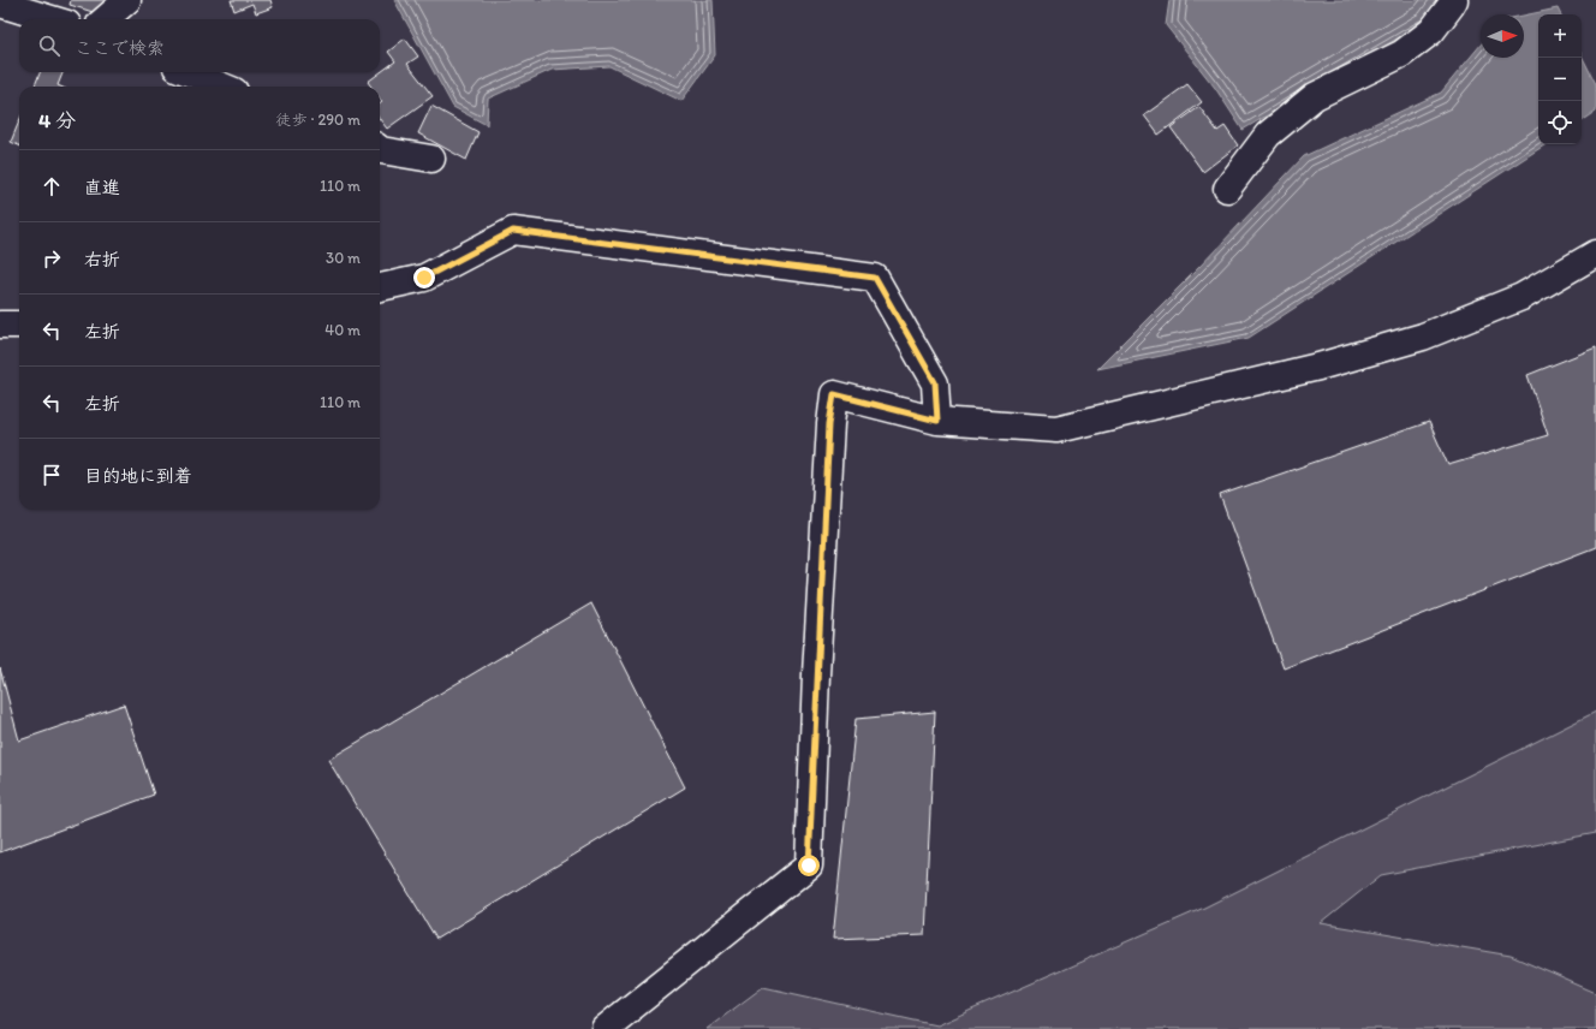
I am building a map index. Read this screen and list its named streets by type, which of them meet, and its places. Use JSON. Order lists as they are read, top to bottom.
{
  "north": "right",
  "page": {
    "map_buttons": ["+", "−"],
    "search": "ここで検索",
    "heading": ["4 分", "徒歩 · 290 m"],
    "list": [
      ["直進", "110 m"],
      ["右折", "30 m"],
      ["左折", "40 m"],
      ["左折", "110 m"],
      "目的地に到着"
    ]
  }
}
